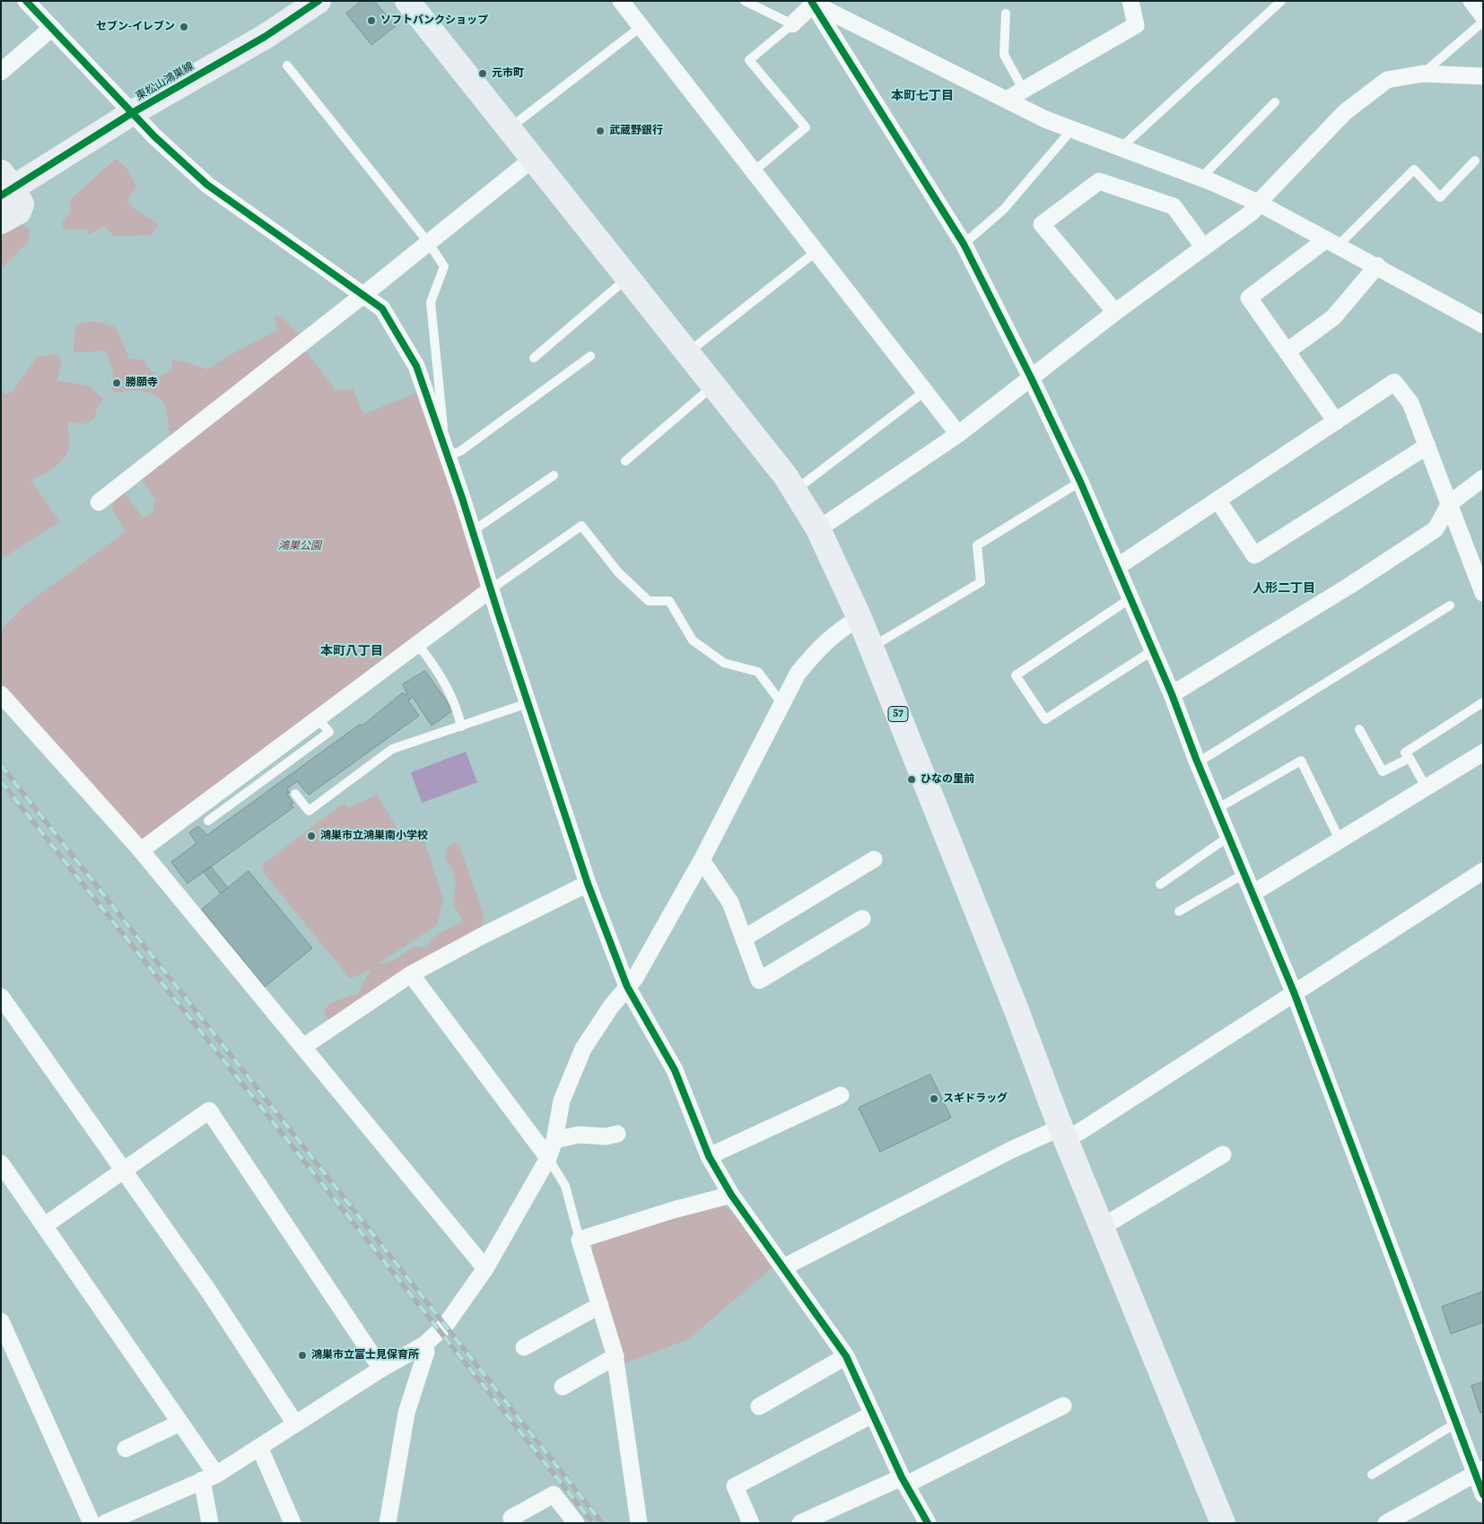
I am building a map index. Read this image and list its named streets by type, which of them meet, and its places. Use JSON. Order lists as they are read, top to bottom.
{
  "streets": {
    "main road": ["東松山鴻巣線", "57"]
  },
  "districts": ["本町七丁目", "人形二丁目", "本町八丁目"],
  "parks": ["鴻巣公園"],
  "places": [
    "ソフトバンクショップ",
    "セブン-イレブン",
    "元市町",
    "武蔵野銀行",
    "勝願寺",
    "ひなの里前",
    "鴻巣市立鴻巣南小学校",
    "スギドラッグ",
    "鴻巣市立富士見保育所"
  ]
}
